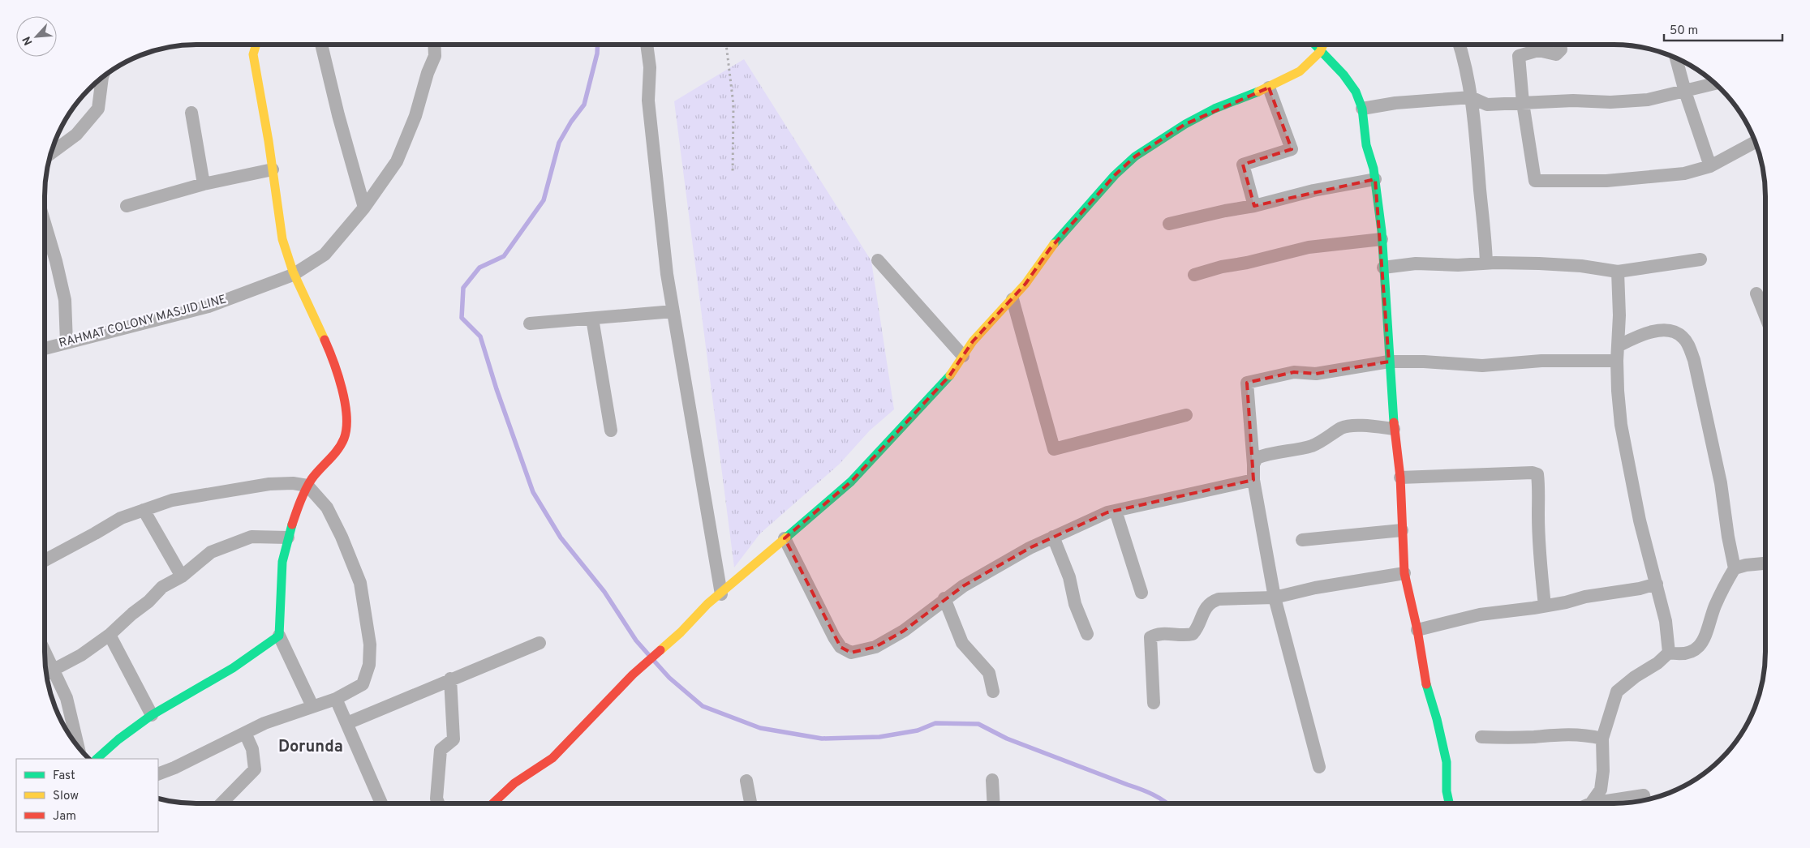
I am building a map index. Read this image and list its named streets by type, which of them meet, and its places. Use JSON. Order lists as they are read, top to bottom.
{
  "streets": {
    "street": ["RAHMAT COLONY MASJID LINE"]
  },
  "districts": ["Dorunda"],
  "legend": ["Fast", "Slow", "Jam"],
  "scale_bar": "50 m",
  "north": "bottom left"
}
